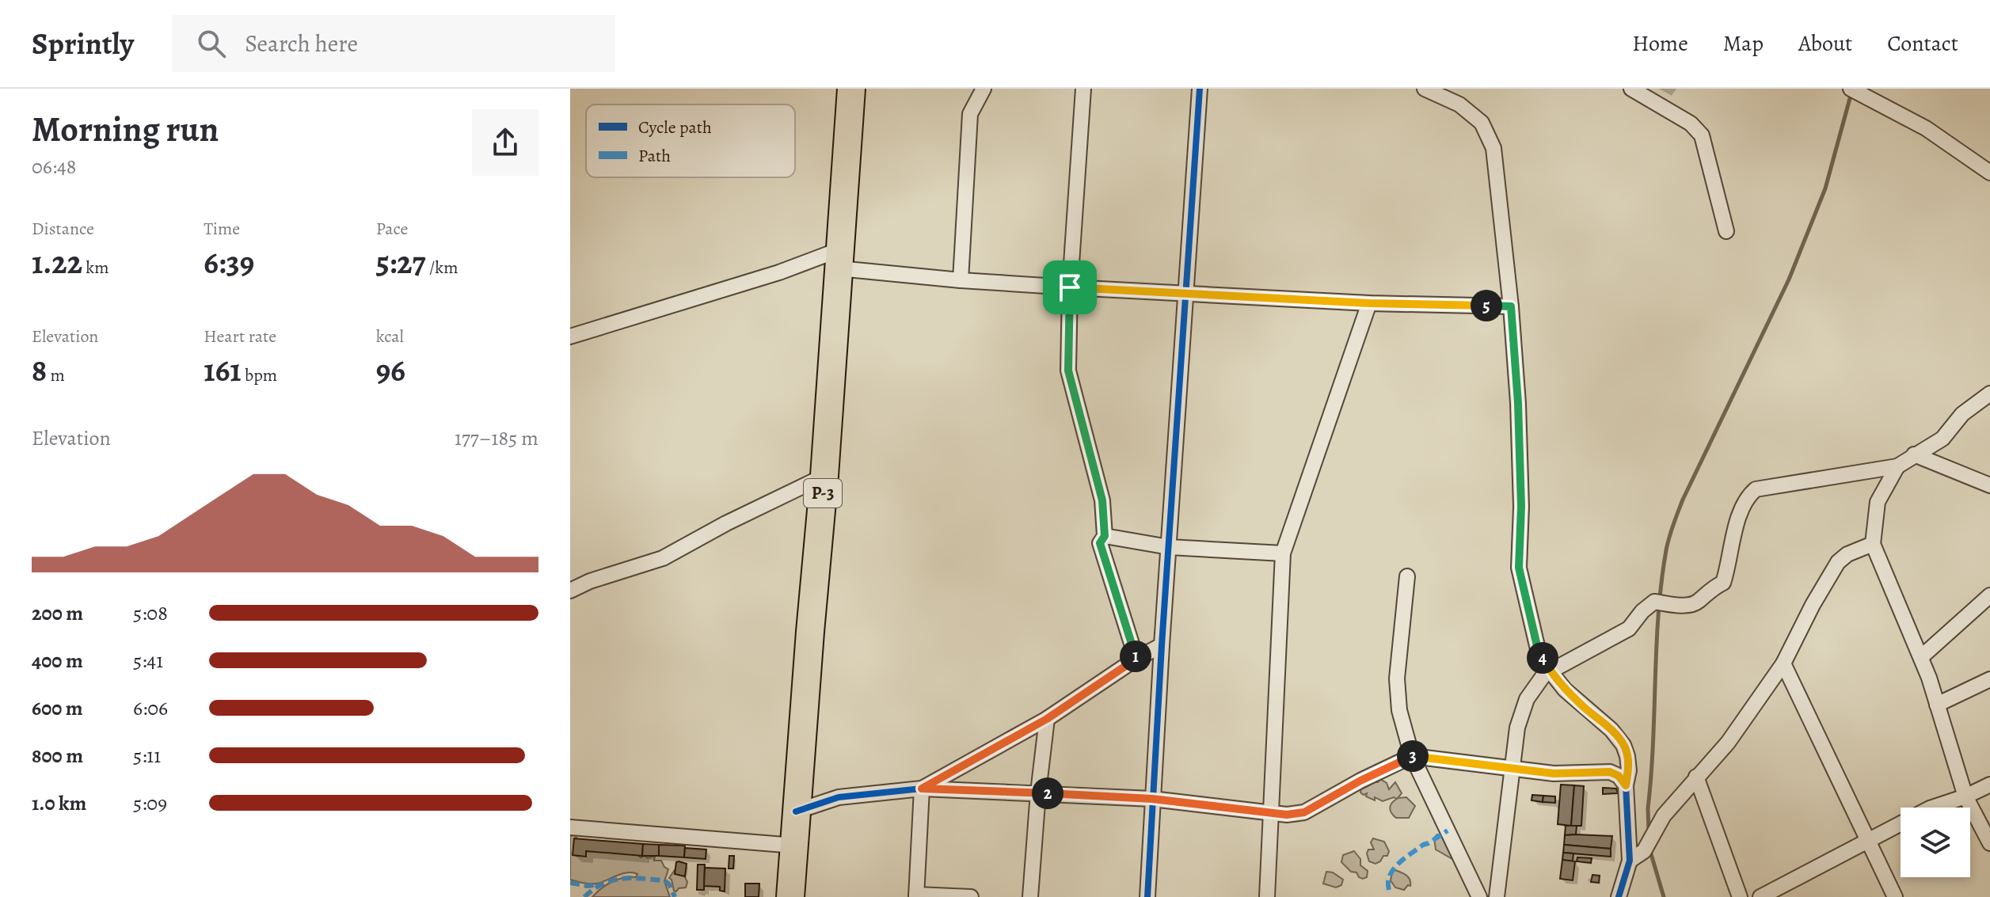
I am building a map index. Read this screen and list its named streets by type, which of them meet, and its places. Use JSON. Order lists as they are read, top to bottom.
{
  "streets": {
    "highway": ["P-3"]
  },
  "legend": ["Cycle path", "Path"],
  "page": {
    "header": "Sprintly",
    "search": "Search here",
    "nav": [
      "Home",
      "Map",
      "About",
      "Contact"
    ],
    "heading": ["Morning run", "06:48"],
    "stats": [
      ["Distance", "1.22 km"],
      ["Time", "6:39"],
      ["Pace", "5:27 /km"],
      ["Elevation", "8 m"],
      ["Heart rate", "161 bpm"],
      ["kcal", "96"]
    ],
    "pins": [
      "5",
      "1",
      "4",
      "3",
      "2"
    ],
    "chart": ["Elevation", "177–185 m"],
    "list": [
      {
        "name": "200 m",
        "note": "5:08"
      },
      {
        "name": "400 m",
        "note": "5:41"
      },
      {
        "name": "600 m",
        "note": "6:06"
      },
      {
        "name": "800 m",
        "note": "5:11"
      },
      {
        "name": "1.0 km",
        "note": "5:09"
      }
    ]
  }
}
